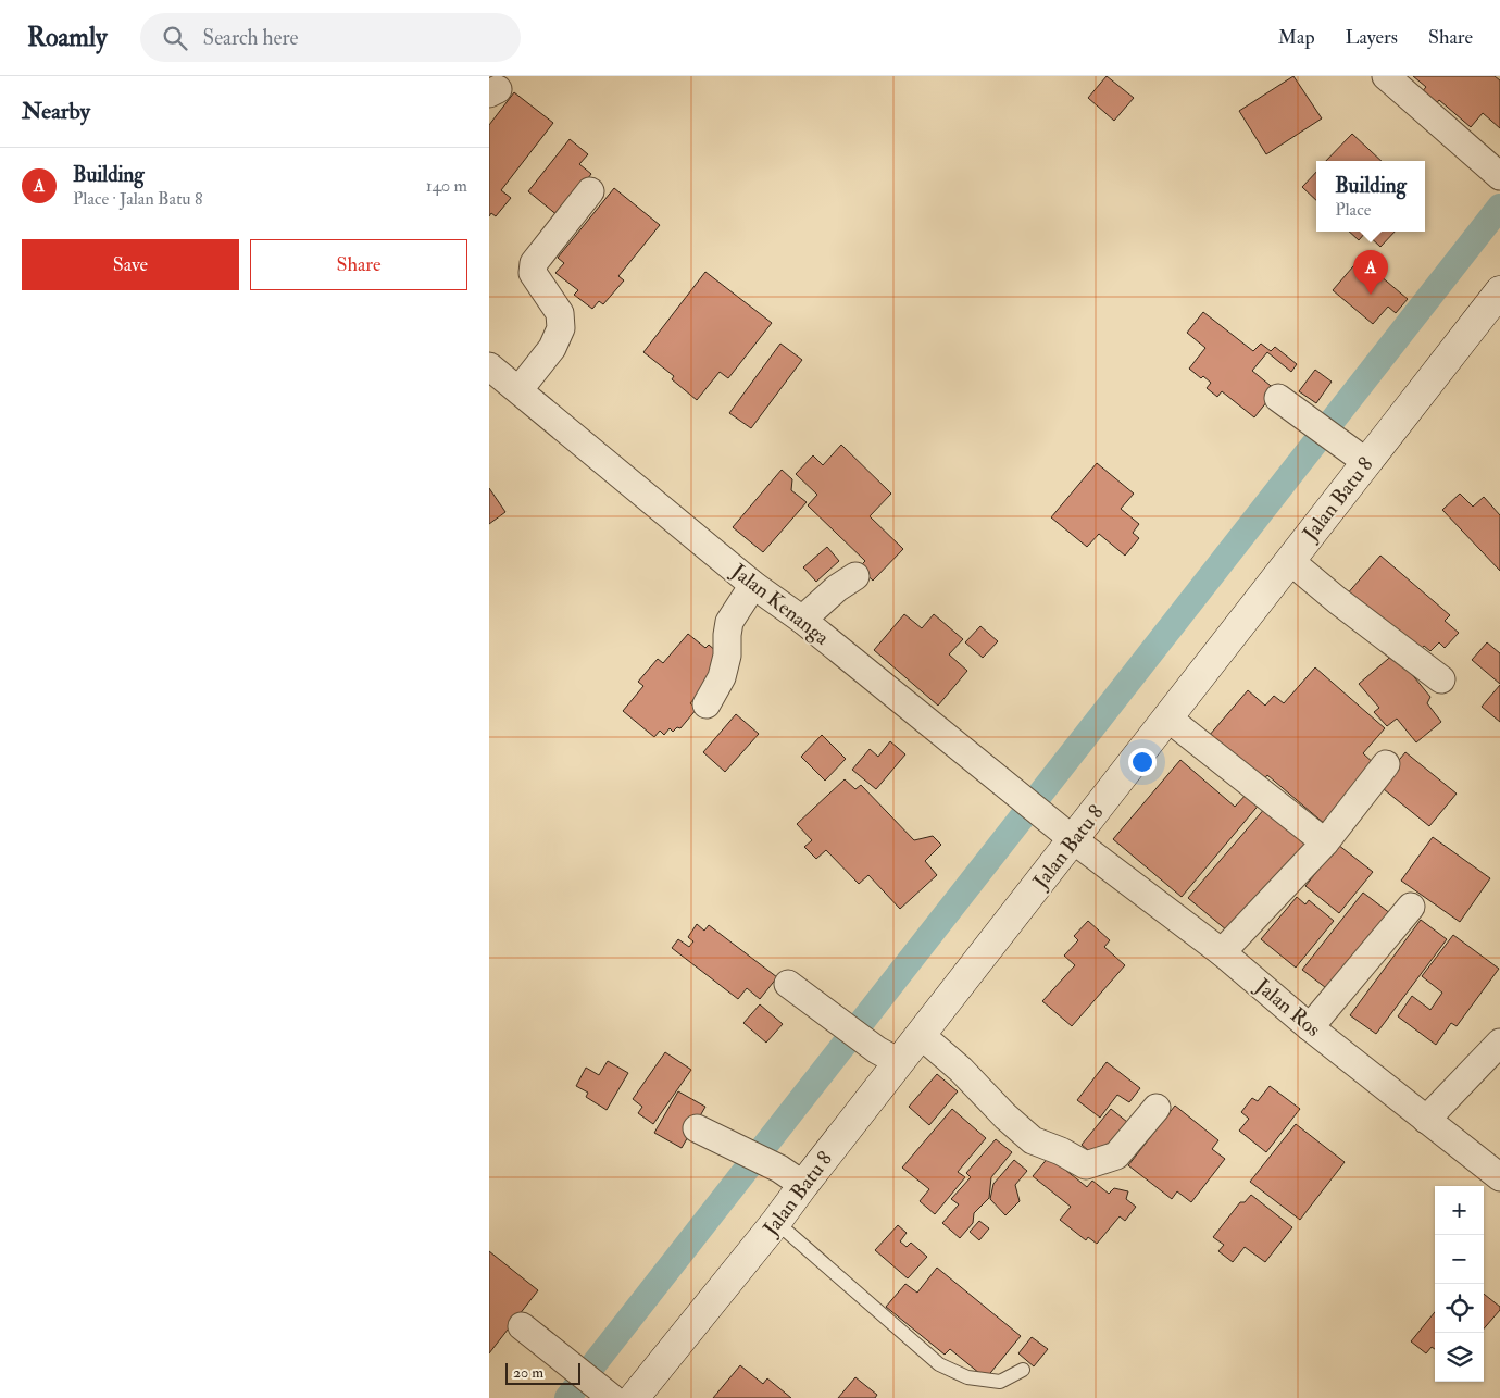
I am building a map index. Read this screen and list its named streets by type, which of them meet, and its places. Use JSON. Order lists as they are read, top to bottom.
{
  "streets": {
    "street": ["Jalan Batu 8", "Jalan Kenanga", "Jalan Ros"]
  },
  "crossings": [
    ["Jalan Batu 8", "Jalan Kenanga"],
    ["Jalan Batu 8", "Jalan Ros"],
    ["Jalan Kenanga", "Jalan Ros"]
  ],
  "scale_bar": "20 m",
  "page": {
    "header": "Roamly",
    "search": "Search here",
    "nav": ["Map", "Layers", "Share"],
    "heading": "Nearby",
    "list": [
      {
        "mark": "A",
        "name": "Building",
        "note": "Place · Jalan Batu 8",
        "value": "140 m"
      }
    ],
    "popup": ["Building", "Place"],
    "buttons": ["Save", "Share"],
    "pins": "A",
    "map_buttons": ["+", "−"],
    "scale": "20 m"
  }
}
